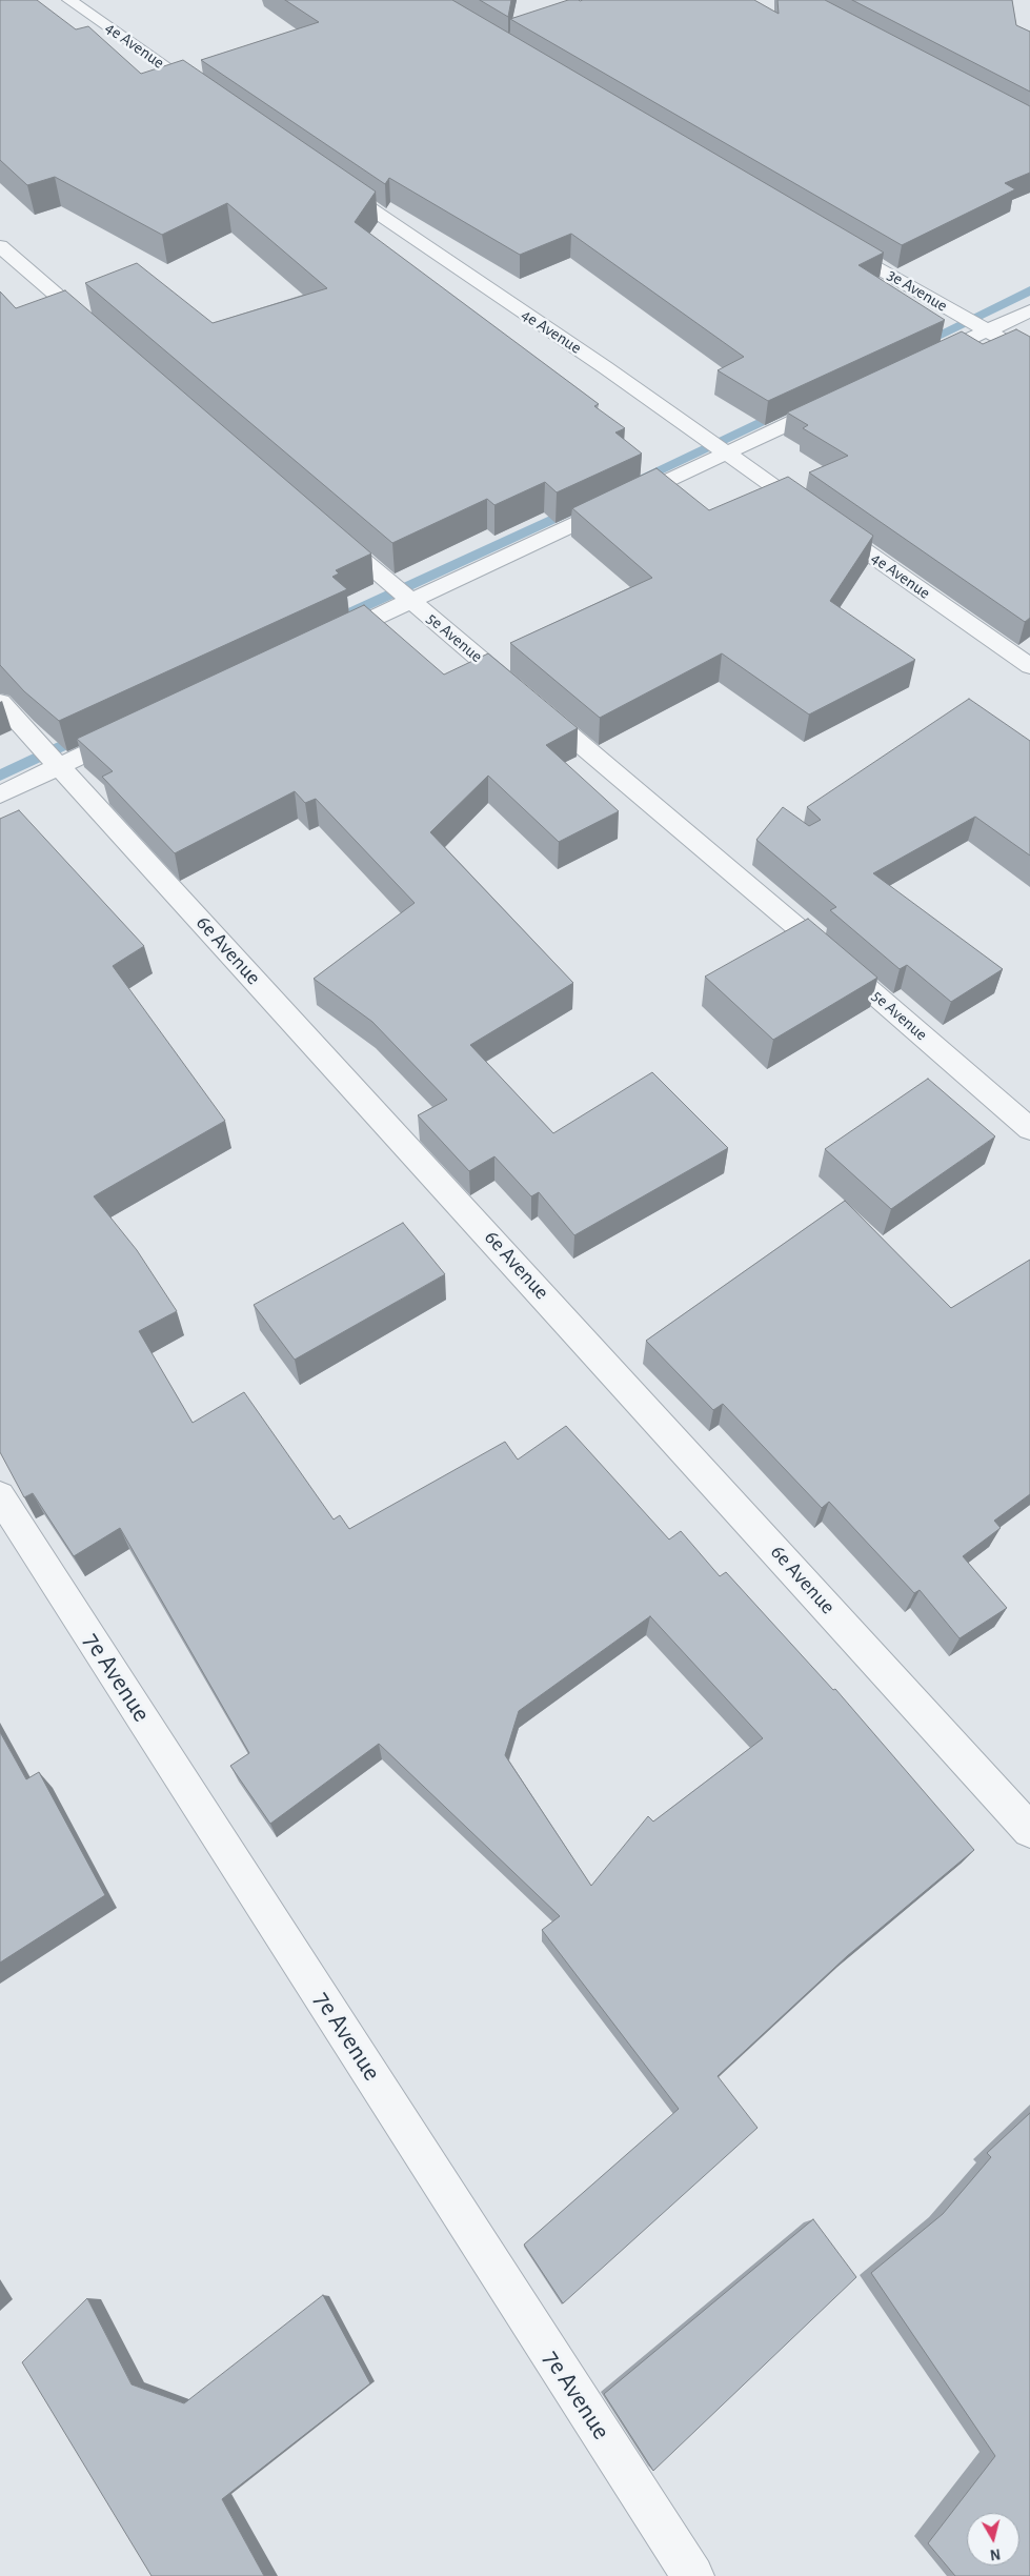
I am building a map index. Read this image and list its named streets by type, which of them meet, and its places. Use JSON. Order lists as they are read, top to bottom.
{
  "streets": {
    "street": [
      "4e Avenue",
      "3e Avenue",
      "5e Avenue",
      "6e Avenue",
      "7e Avenue"
    ]
  },
  "north": "bottom"
}
